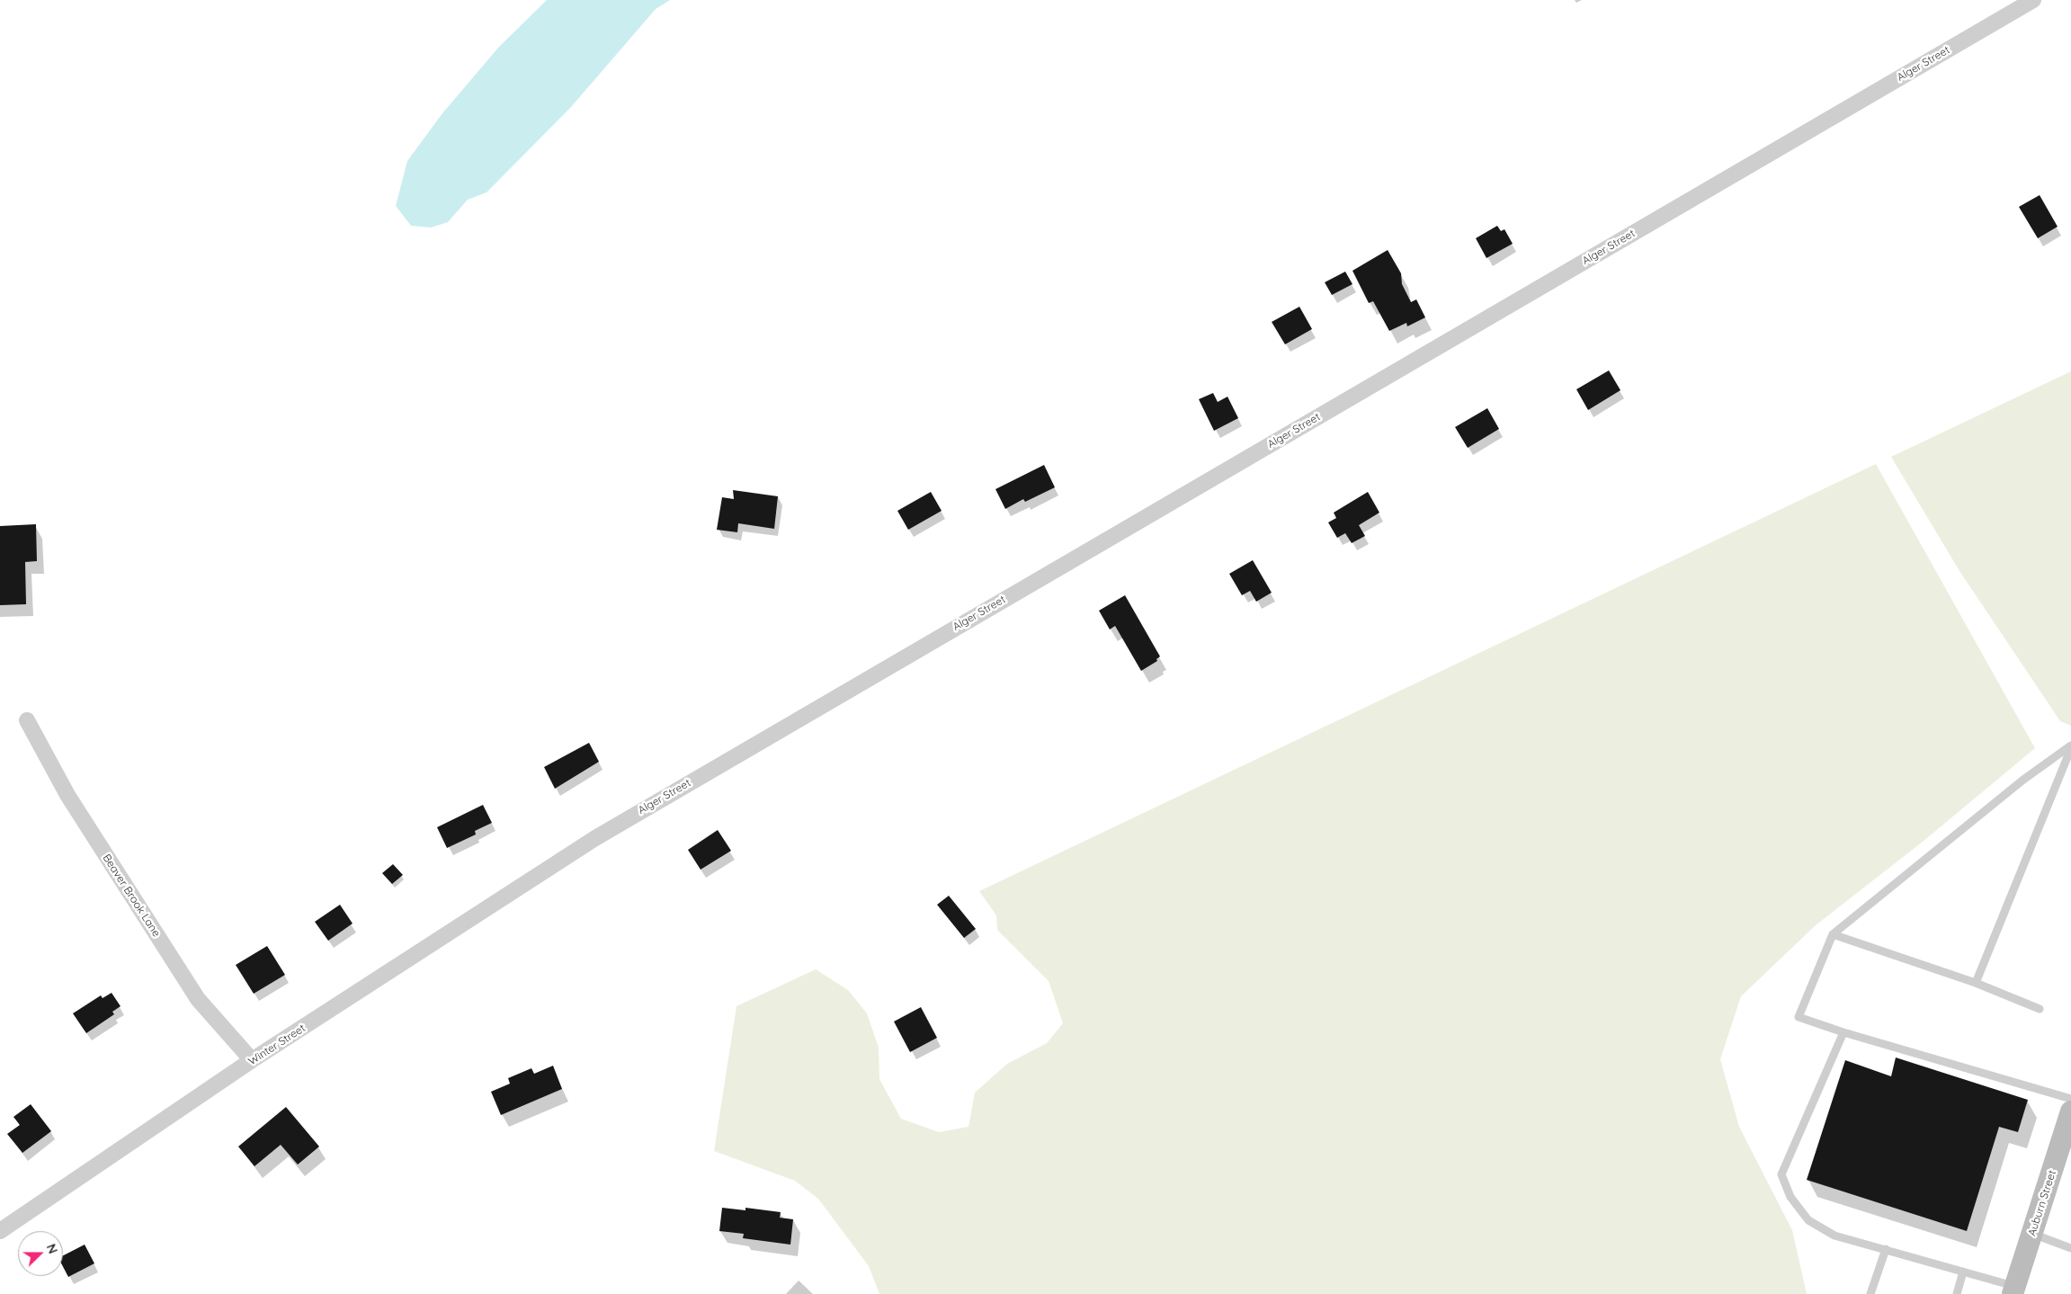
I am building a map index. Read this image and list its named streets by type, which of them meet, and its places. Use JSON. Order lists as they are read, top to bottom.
{
  "streets": {
    "main road": ["Auburn Street"],
    "street": ["Alger Street", "Beaver Brook Lane", "Winter Street"]
  },
  "crossings": [
    ["Alger Street", "Winter Street"],
    ["Beaver Brook Lane", "Winter Street"]
  ],
  "north": "right"
}
